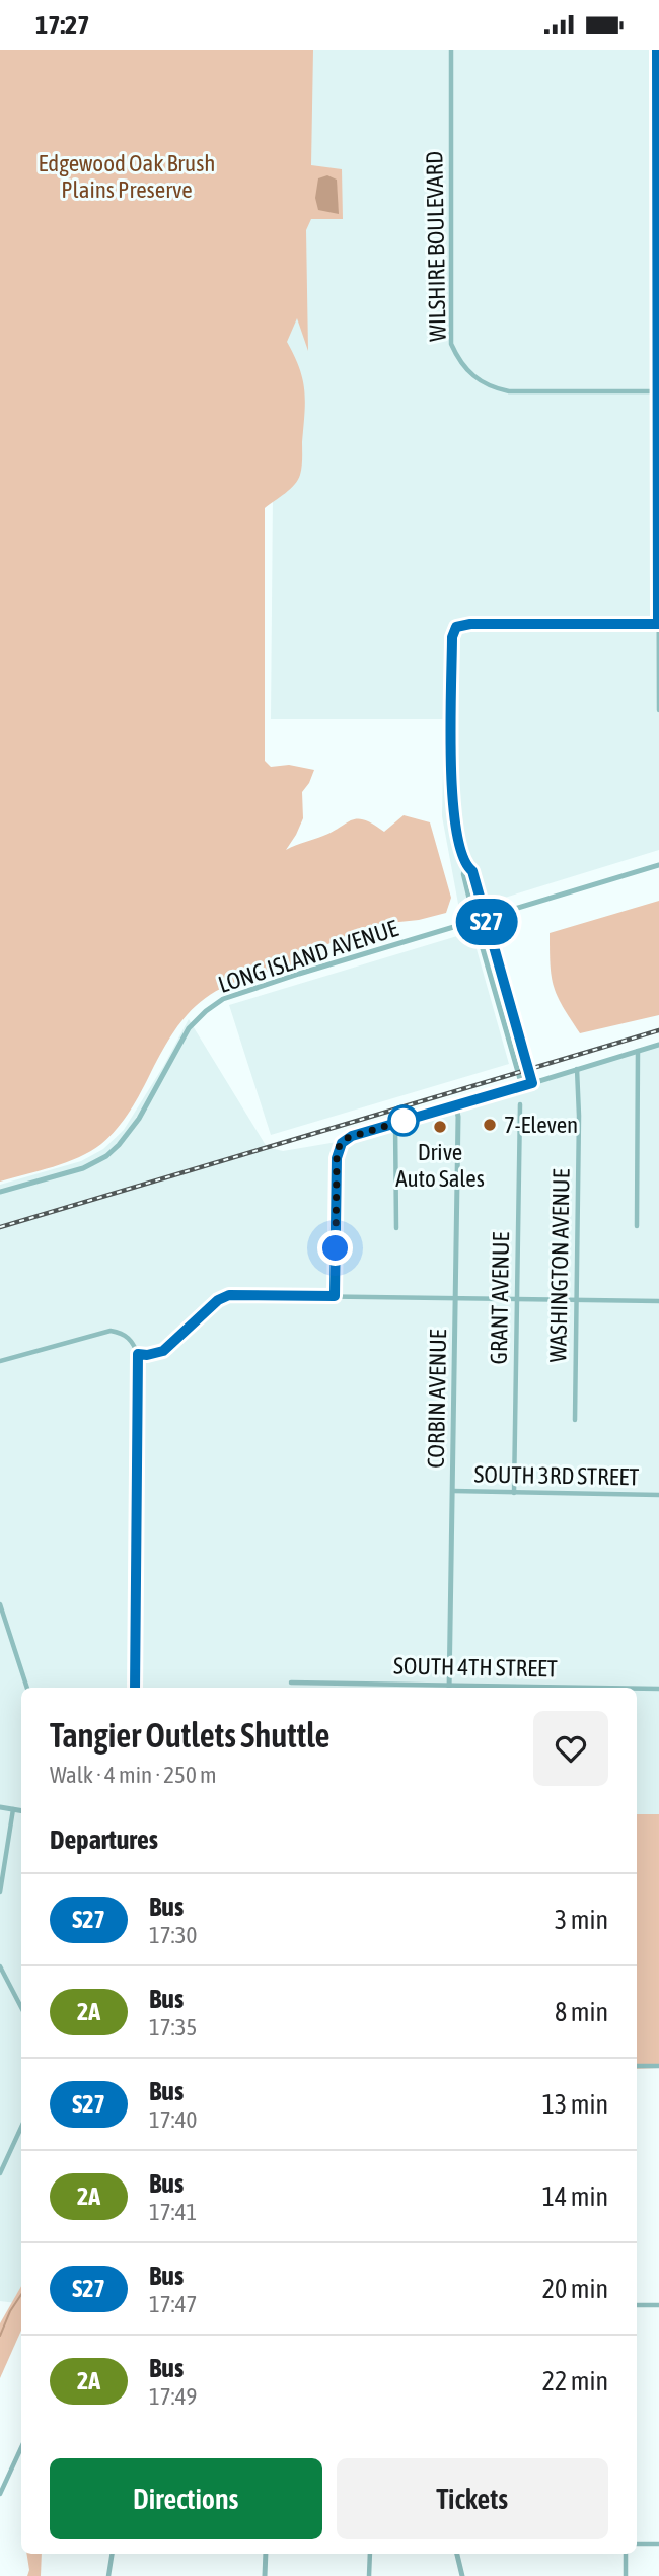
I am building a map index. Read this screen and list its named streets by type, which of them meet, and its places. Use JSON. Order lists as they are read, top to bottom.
{
  "streets": {
    "street": [
      "WILSHIRE BOULEVARD",
      "LONG ISLAND AVENUE",
      "WASHINGTON AVENUE",
      "GRANT AVENUE",
      "CORBIN AVENUE",
      "SOUTH 3RD STREET",
      "SOUTH 4TH STREET"
    ]
  },
  "crossings": [
    ["GRANT AVENUE", "SOUTH 3RD STREET"],
    ["CORBIN AVENUE", "SOUTH 3RD STREET"],
    ["CORBIN AVENUE", "SOUTH 4TH STREET"]
  ],
  "parks": ["Edgewood Oak Brush Plains Preserve"],
  "places": ["7-Eleven", "Drive Auto Sales"],
  "lines": ["bus line S27"],
  "page": {
    "status": "17:27",
    "on_map": "S27",
    "heading": [
      ["Tangier Outlets Shuttle", "Walk · 4 min · 250 m"],
      "Departures"
    ],
    "list": [
      {
        "mark": "S27",
        "name": "Bus",
        "note": "17:30",
        "value": "3 min"
      },
      {
        "mark": "2A",
        "name": "Bus",
        "note": "17:35",
        "value": "8 min"
      },
      {
        "mark": "S27",
        "name": "Bus",
        "note": "17:40",
        "value": "13 min"
      },
      {
        "mark": "2A",
        "name": "Bus",
        "note": "17:41",
        "value": "14 min"
      },
      {
        "mark": "S27",
        "name": "Bus",
        "note": "17:47",
        "value": "20 min"
      },
      {
        "mark": "2A",
        "name": "Bus",
        "note": "17:49",
        "value": "22 min"
      }
    ],
    "buttons": ["Directions", "Tickets"]
  }
}
